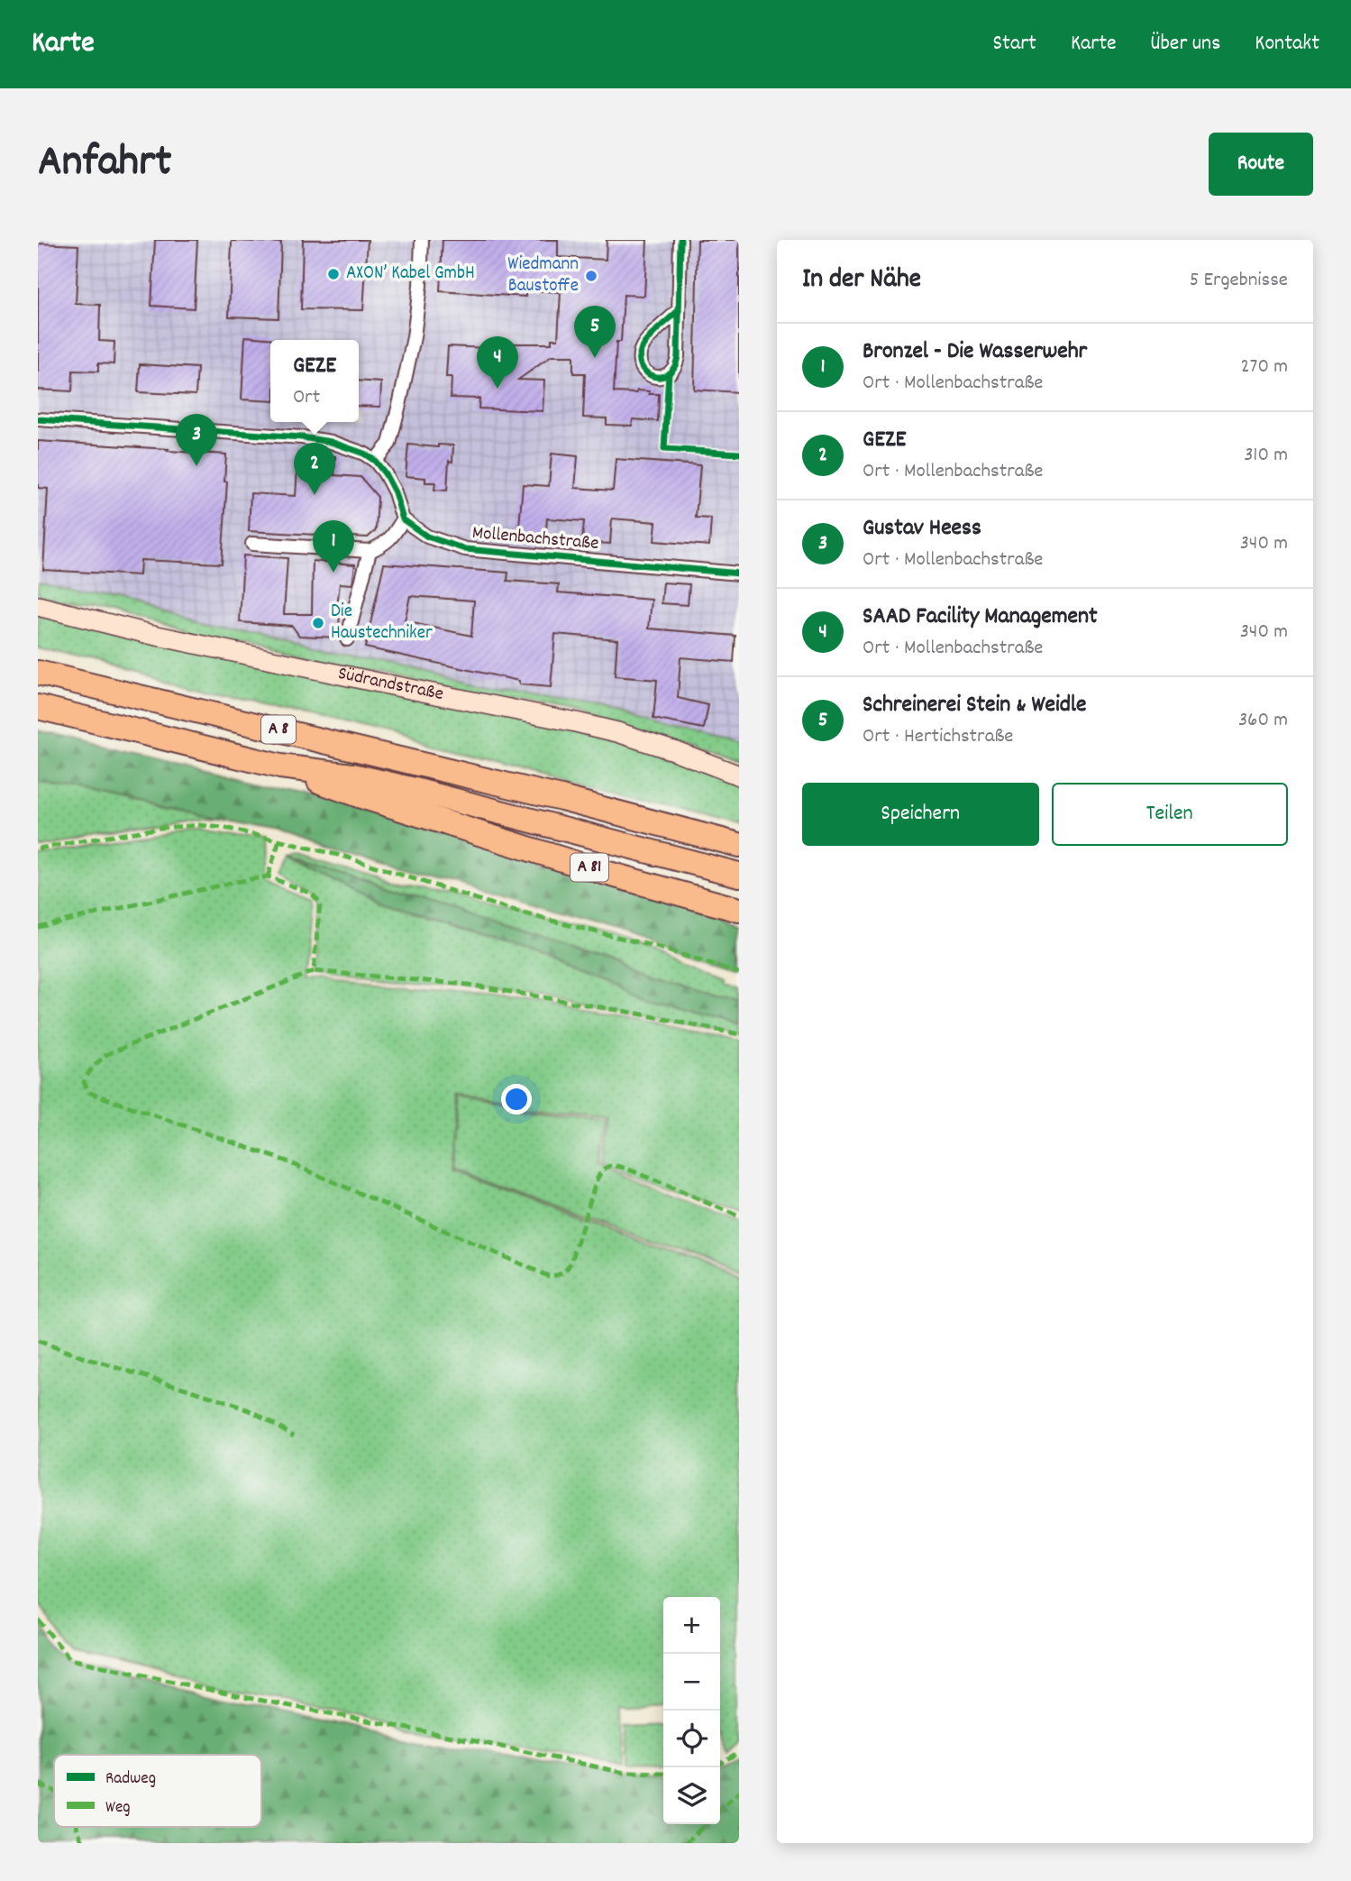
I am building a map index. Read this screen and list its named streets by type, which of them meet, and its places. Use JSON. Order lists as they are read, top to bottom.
{
  "streets": {
    "highway": ["A 8", "A 81"],
    "main road": ["Südrandstraße"],
    "street": ["Mollenbachstraße"]
  },
  "crossings": [
    ["A 8", "A 81"]
  ],
  "places": ["AXON’ Kabel GmbH", "Wiedmann Baustoffe", "Die Haustechniker"],
  "legend": ["Radweg", "Weg"],
  "page": {
    "header": "Karte",
    "nav": [
      "Start",
      "Karte",
      "Über uns",
      "Kontakt"
    ],
    "title": "Anfahrt",
    "buttons": [
      "Route",
      ["Speichern", "Teilen"]
    ],
    "heading": ["In der Nähe", "5 Ergebnisse"],
    "pins": [
      "5",
      "4",
      "3",
      "2",
      "1"
    ],
    "list": [
      {
        "mark": "1",
        "name": "Bronzel - Die Wasserwehr",
        "note": "Ort · Mollenbachstraße",
        "value": "270 m"
      },
      {
        "mark": "2",
        "name": "GEZE",
        "note": "Ort · Mollenbachstraße",
        "value": "310 m"
      },
      {
        "mark": "3",
        "name": "Gustav Heess",
        "note": "Ort · Mollenbachstraße",
        "value": "340 m"
      },
      {
        "mark": "4",
        "name": "SAAD Facility Management",
        "note": "Ort · Mollenbachstraße",
        "value": "340 m"
      },
      {
        "mark": "5",
        "name": "Schreinerei Stein & Weidle",
        "note": "Ort · Hertichstraße",
        "value": "360 m"
      }
    ],
    "popup": ["GEZE", "Ort"],
    "map_buttons": ["+", "−"]
  }
}
